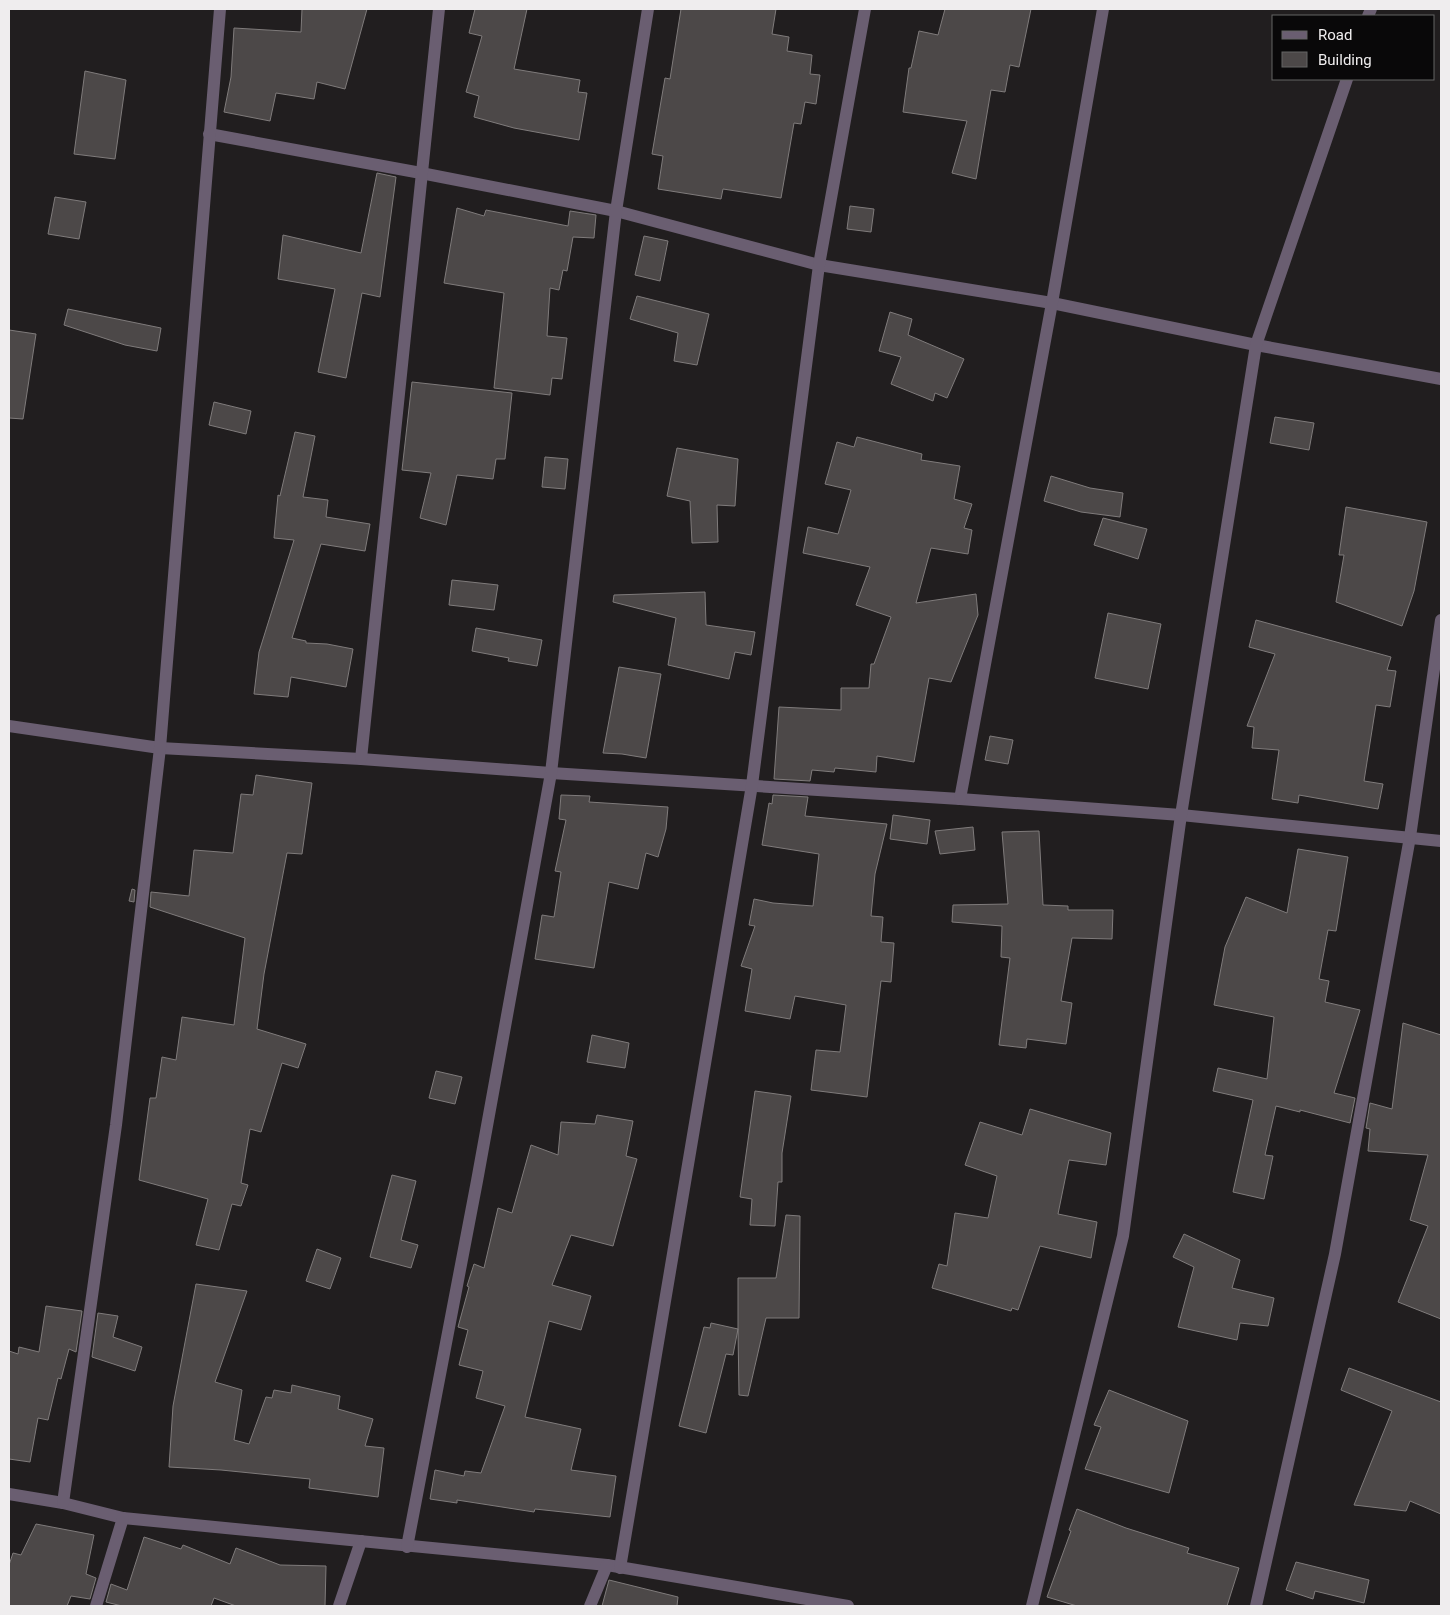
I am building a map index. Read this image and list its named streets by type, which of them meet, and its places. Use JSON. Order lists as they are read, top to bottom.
{
  "legend": ["Road", "Building"]
}
